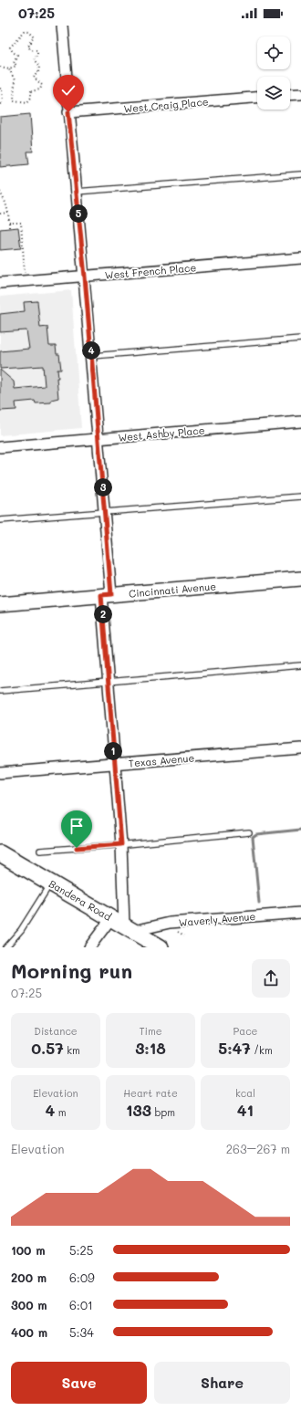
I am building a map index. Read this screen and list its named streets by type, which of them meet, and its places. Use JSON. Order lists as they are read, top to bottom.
{
  "streets": {
    "main road": ["Bandera Road"],
    "street": [
      "West Craig Place",
      "West French Place",
      "West Ashby Place",
      "Cincinnati Avenue",
      "Texas Avenue",
      "Waverly Avenue"
    ]
  },
  "crossings": [
    ["Bandera Road", "Waverly Avenue"]
  ],
  "page": {
    "status": "07:25",
    "pins": [
      "5",
      "4",
      "3",
      "2",
      "1"
    ],
    "heading": ["Morning run", "07:25"],
    "stats": [
      ["Distance", "0.57 km"],
      ["Time", "3:18"],
      ["Pace", "5:47 /km"],
      ["Elevation", "4 m"],
      ["Heart rate", "133 bpm"],
      ["kcal", "41"]
    ],
    "chart": ["Elevation", "263–267 m"],
    "list": [
      {
        "name": "100 m",
        "note": "5:25"
      },
      {
        "name": "200 m",
        "note": "6:09"
      },
      {
        "name": "300 m",
        "note": "6:01"
      },
      {
        "name": "400 m",
        "note": "5:34"
      }
    ],
    "buttons": ["Save", "Share"]
  }
}
